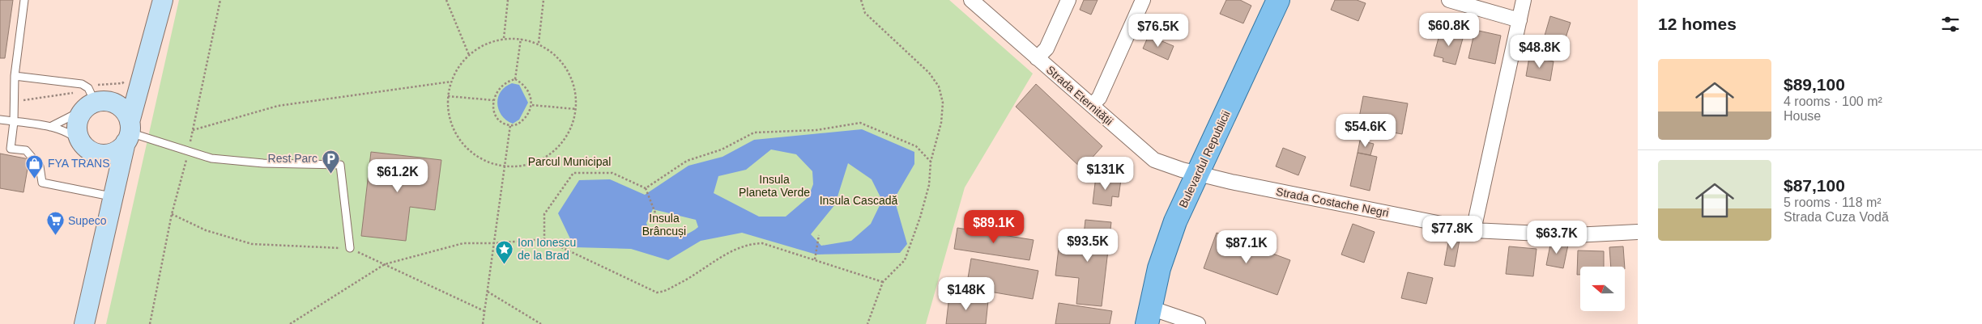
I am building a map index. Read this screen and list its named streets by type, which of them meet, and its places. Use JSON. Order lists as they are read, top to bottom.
{
  "streets": {
    "main road": ["Bulevardul Republicii"],
    "street": ["Strada Eternității", "Strada Costache Negri"]
  },
  "crossings": [
    ["Strada Eternității", "Bulevardul Republicii"],
    ["Strada Eternității", "Strada Costache Negri"],
    ["Bulevardul Republicii", "Strada Costache Negri"]
  ],
  "parks": [
    "Parcul Municipal",
    "Insula Planeta Verde",
    "Insula Cascadă",
    "Insula Brâncuși"
  ],
  "places": {
    "parking": ["Rest Parc"],
    "shop": ["FYA TRANS"],
    "supermarket": ["Supeco"],
    "place": ["Ion Ionescu de la Brad"]
  },
  "north": "left",
  "page": {
    "heading": "12 homes",
    "price": [
      "$60.8K",
      "$76.5K",
      "$48.8K",
      "$54.6K",
      "$131K",
      "$61.2K",
      "$89.1K",
      "$77.8K",
      "$63.7K",
      "$93.5K",
      "$87.1K",
      "$148K"
    ],
    "list": [
      {
        "name": "$89,100",
        "note": "4 rooms · 100 m² · House"
      },
      {
        "name": "$87,100",
        "note": "5 rooms · 118 m² · Strada Cuza Vodă"
      }
    ]
  }
}
